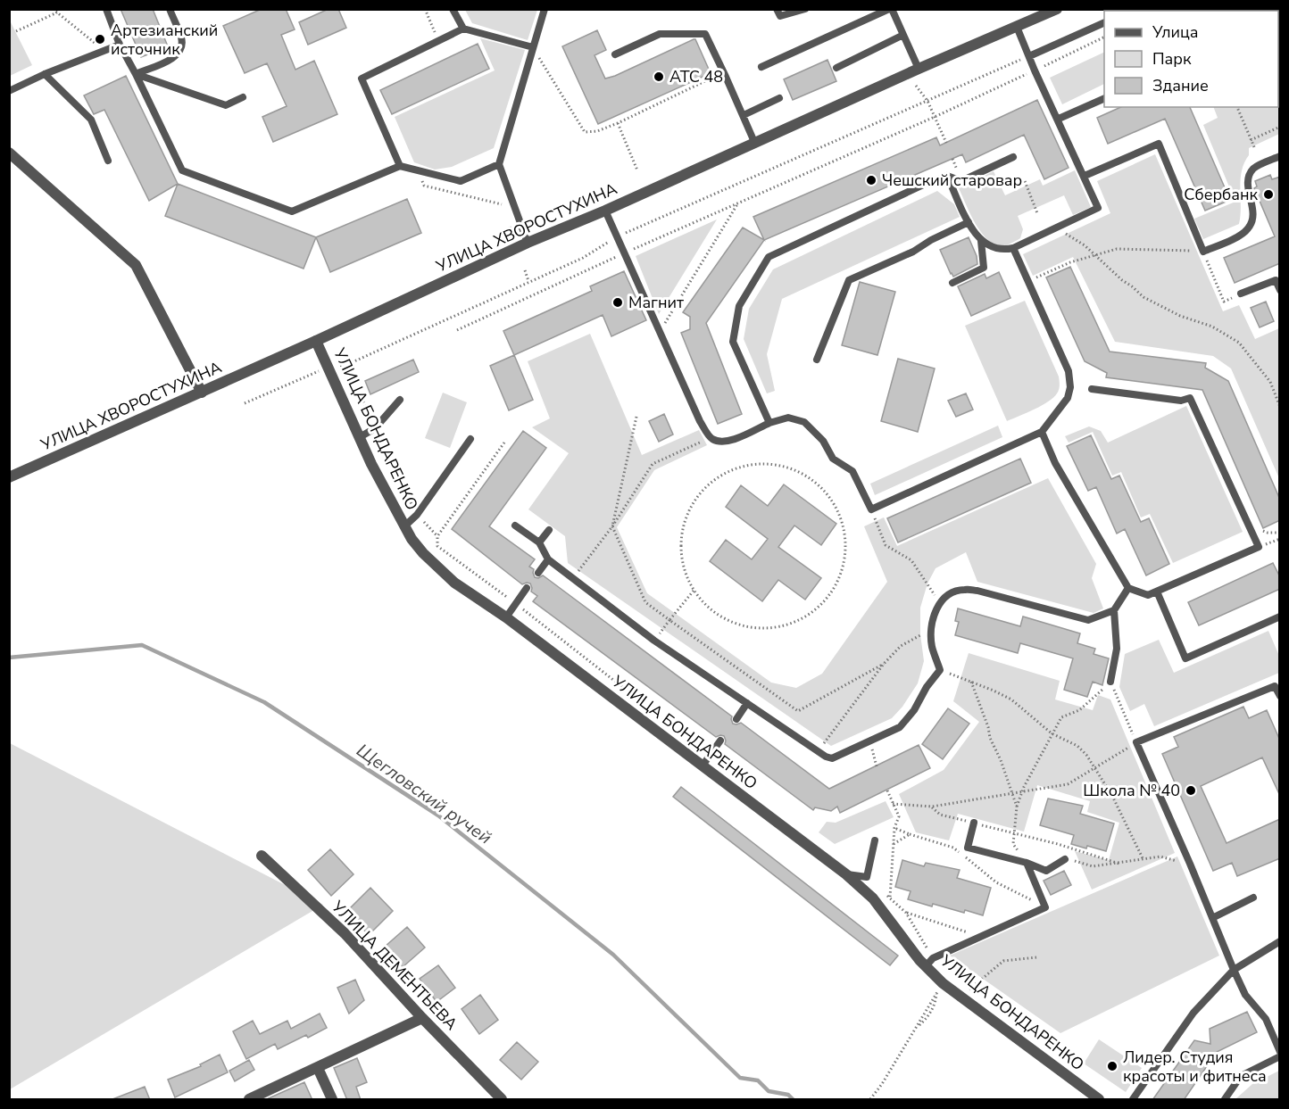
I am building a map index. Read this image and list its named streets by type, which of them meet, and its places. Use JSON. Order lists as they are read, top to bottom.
{
  "streets": {
    "street": ["УЛИЦА ХВОРОСТУХИНА", "УЛИЦА БОНДАРЕНКО", "УЛИЦА ДЕМЕНТЬЕВА"]
  },
  "crossings": [
    ["УЛИЦА ХВОРОСТУХИНА", "УЛИЦА БОНДАРЕНКО"]
  ],
  "water": ["Щегловский ручей"],
  "places": [
    "Артезианский источник",
    "АТС 48",
    "Чешский старовар",
    "Сбербанк",
    "Магнит",
    "Школа № 40",
    "Лидер. Студия красоты и фитнеса"
  ],
  "legend": ["Улица", "Парк", "Здание"]
}
